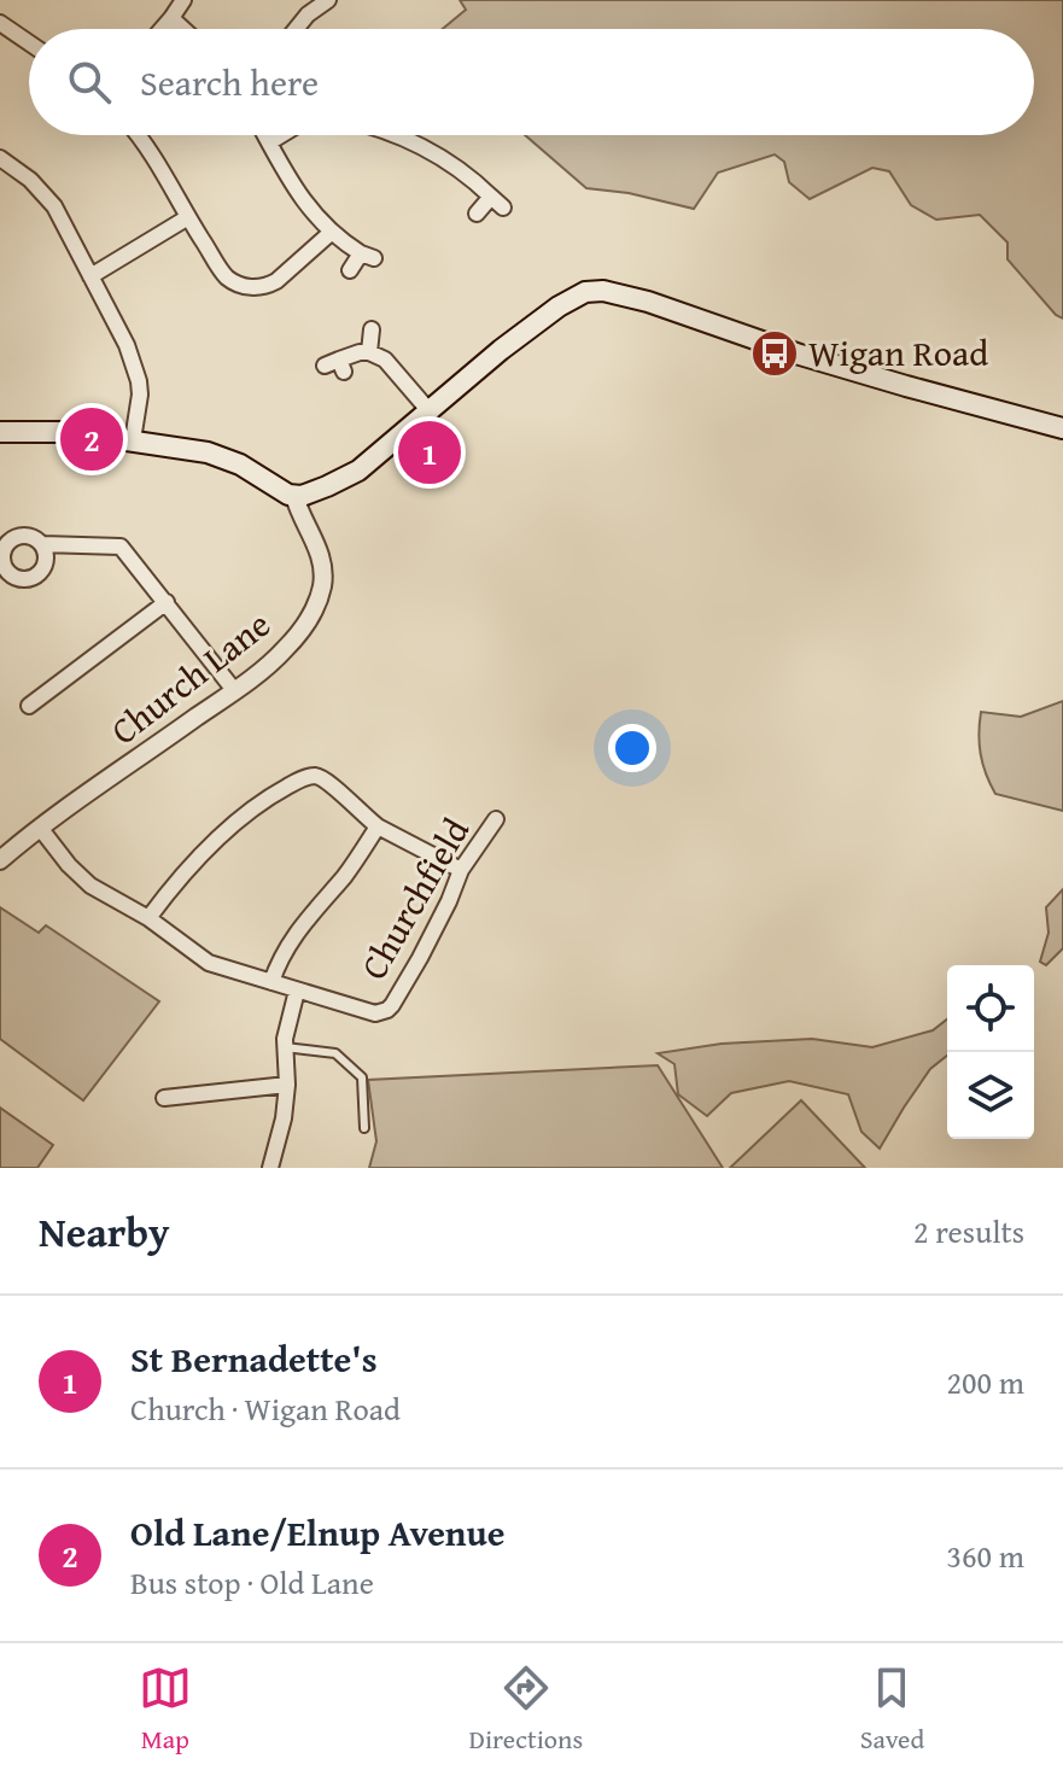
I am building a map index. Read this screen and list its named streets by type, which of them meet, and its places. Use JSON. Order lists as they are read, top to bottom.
{
  "streets": {
    "street": ["Church Lane", "Churchfield"]
  },
  "crossings": [
    ["Church Lane", "Churchfield"]
  ],
  "places": {
    "bus stop": ["Wigan Road"]
  },
  "page": {
    "search": "Search here",
    "pins": ["2", "1"],
    "heading": ["Nearby", "2 results"],
    "list": [
      {
        "mark": "1",
        "name": "St Bernadette's",
        "note": "Church · Wigan Road",
        "value": "200 m"
      },
      {
        "mark": "2",
        "name": "Old Lane/Elnup Avenue",
        "note": "Bus stop · Old Lane",
        "value": "360 m"
      }
    ],
    "nav": ["Map", "Directions", "Saved"]
  }
}
